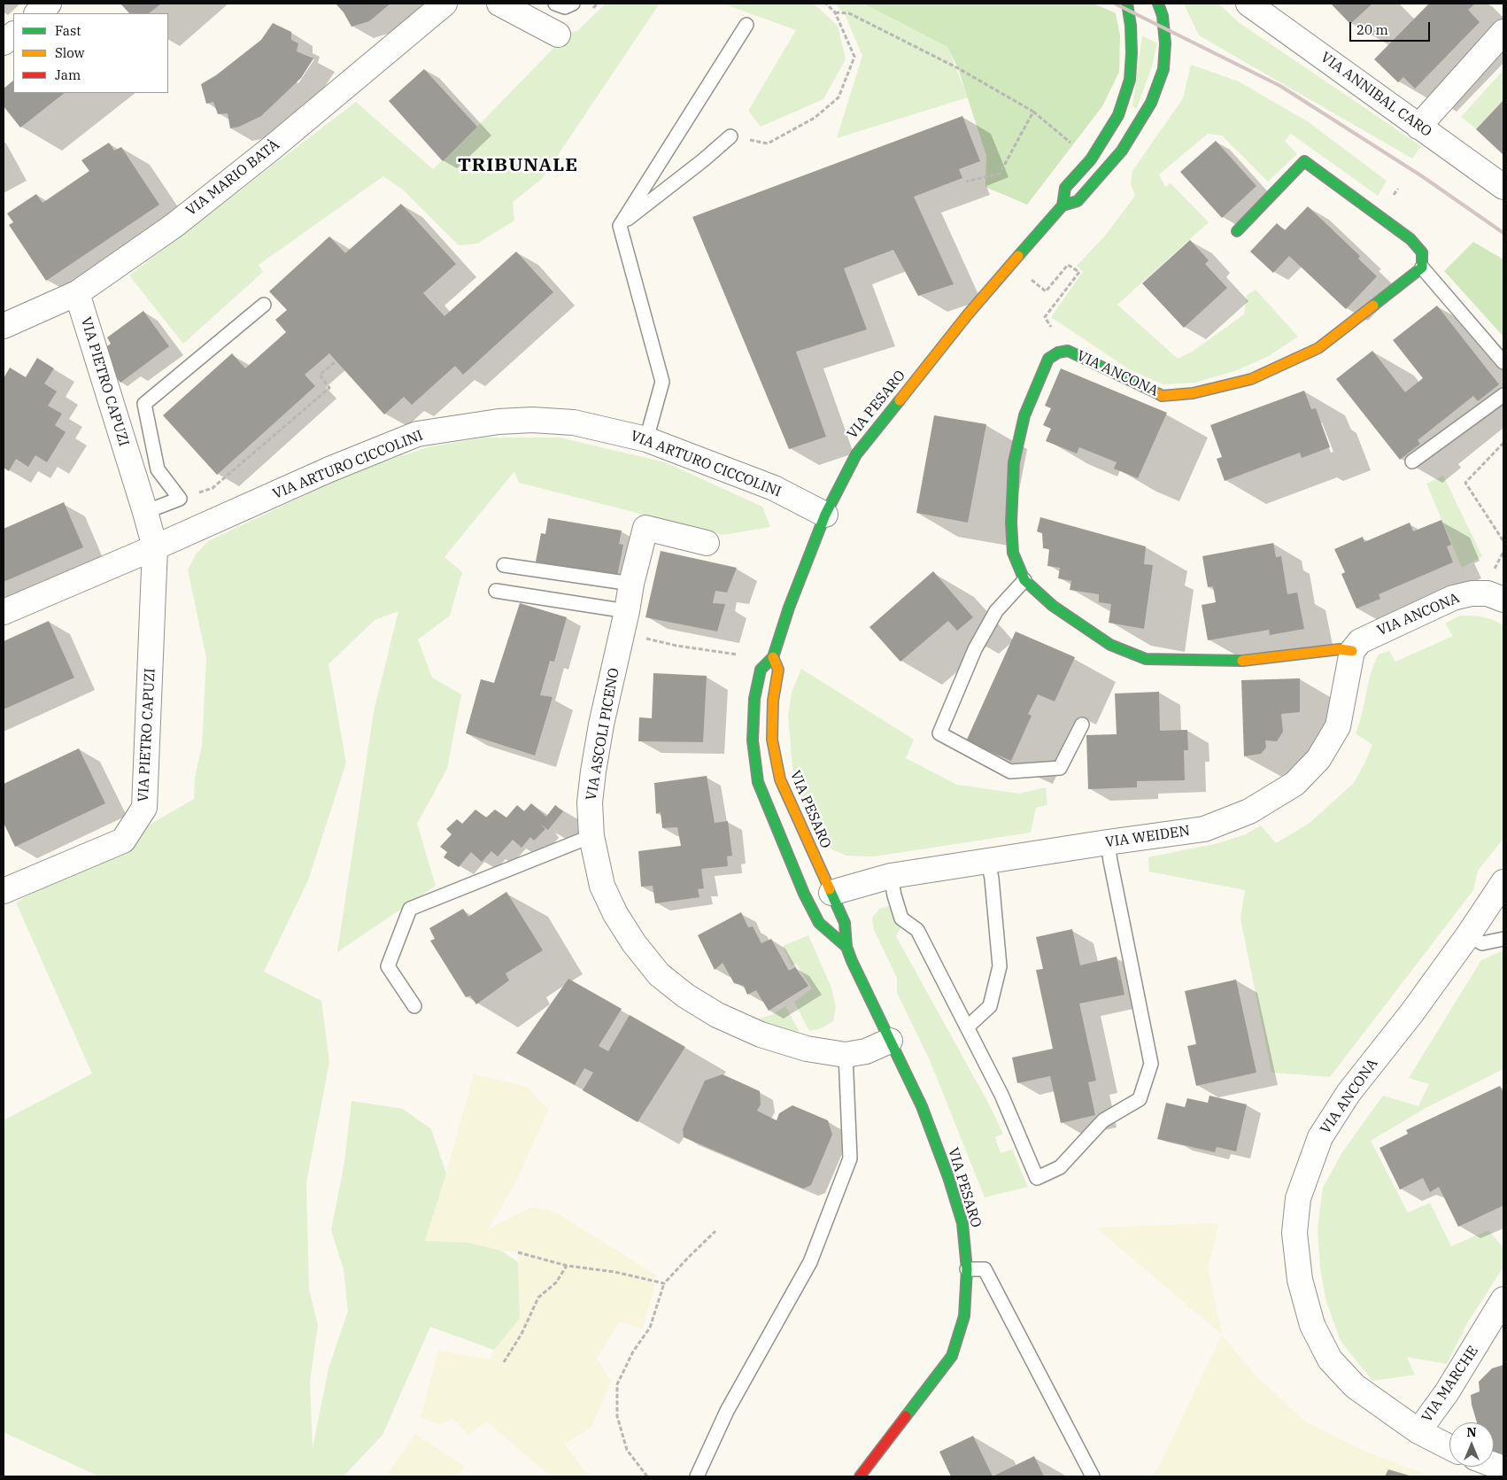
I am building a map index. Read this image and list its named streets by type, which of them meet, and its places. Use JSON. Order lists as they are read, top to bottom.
{
  "streets": {
    "street": [
      "VIA ANNIBAL CARO",
      "VIA MARIO BATÀ",
      "VIA ANCONA",
      "VIA PIETRO CAPUZI",
      "VIA PESARO",
      "VIA ARTURO CICCOLINI",
      "VIA ASCOLI PICENO",
      "VIA WEIDEN",
      "VIA MARCHE"
    ]
  },
  "crossings": [
    ["VIA MARIO BATÀ", "VIA PIETRO CAPUZI"],
    ["VIA ANCONA", "VIA WEIDEN"],
    ["VIA ANCONA", "VIA MARCHE"],
    ["VIA PIETRO CAPUZI", "VIA ARTURO CICCOLINI"],
    ["VIA PESARO", "VIA ARTURO CICCOLINI"],
    ["VIA PESARO", "VIA ASCOLI PICENO"],
    ["VIA PESARO", "VIA WEIDEN"]
  ],
  "districts": ["TRIBUNALE"],
  "legend": ["Fast", "Slow", "Jam"],
  "scale_bar": "20 m",
  "north": "top"
}
